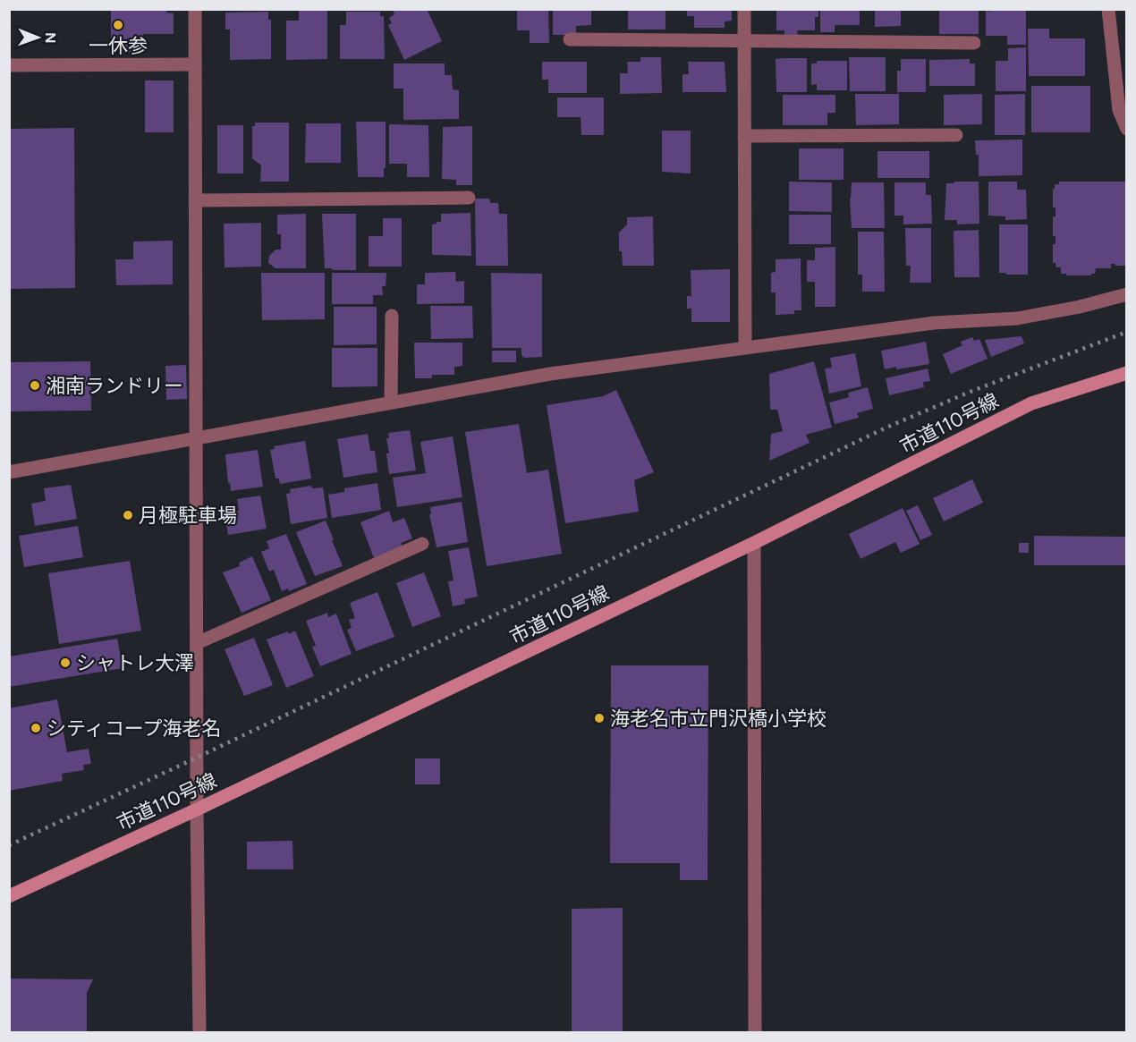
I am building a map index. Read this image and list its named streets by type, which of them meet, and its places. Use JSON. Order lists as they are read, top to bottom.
{
  "streets": {
    "street": ["市道110号線"]
  },
  "places": [
    "一休参",
    "湘南ランドリー",
    "月極駐車場",
    "シャトレ大澤",
    "海老名市立門沢橋小学校",
    "シティコープ海老名"
  ],
  "north": "right"
}
